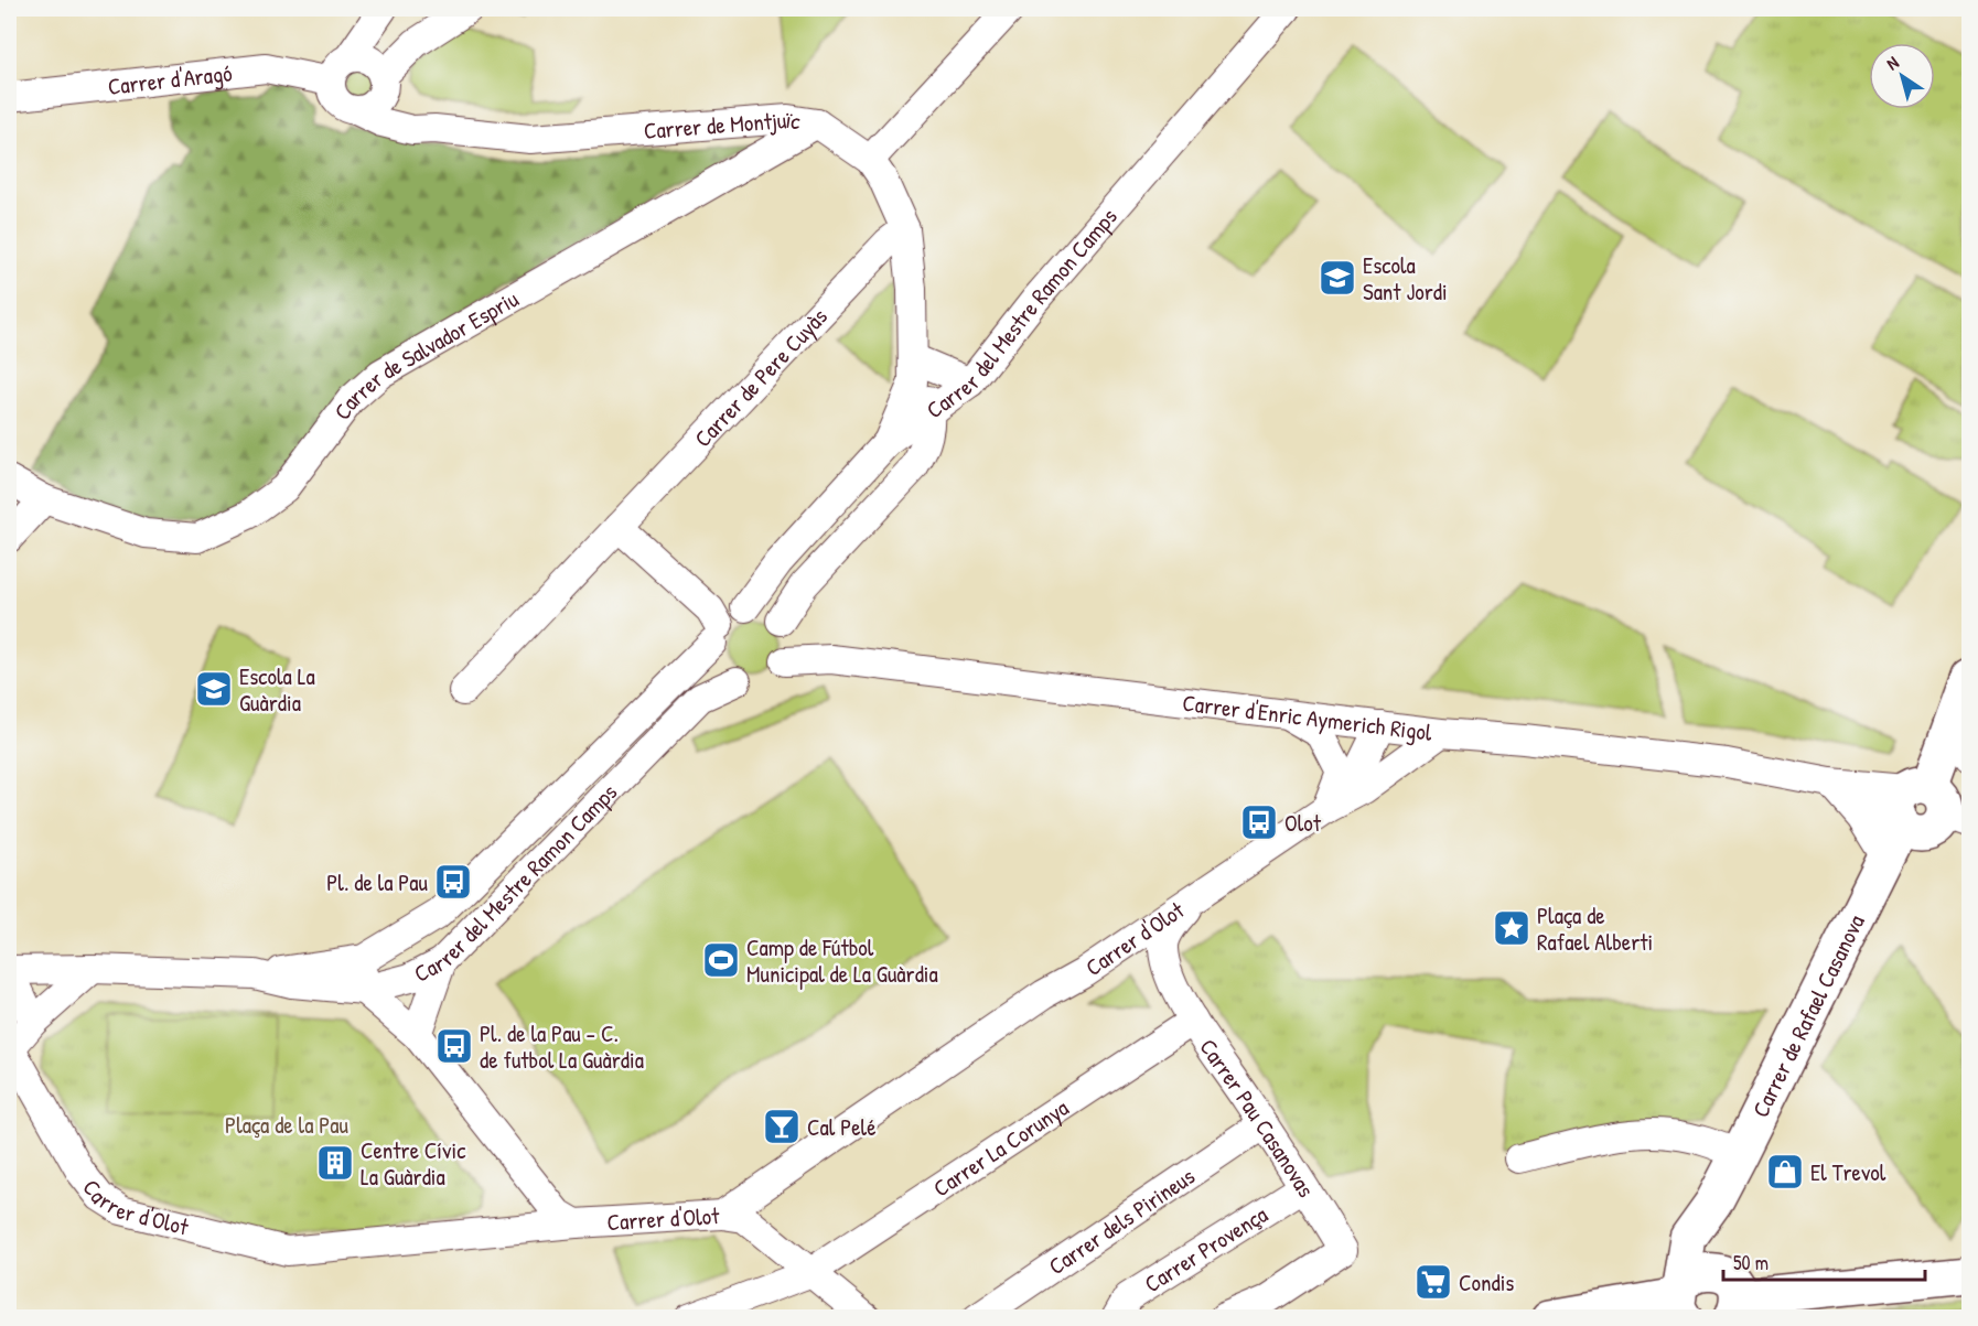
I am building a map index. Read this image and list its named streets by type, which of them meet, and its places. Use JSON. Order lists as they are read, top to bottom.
{
  "streets": {
    "street": [
      "Carrer d'Aragó",
      "Carrer de Montjuïc",
      "Carrer del Mestre Ramon Camps",
      "Carrer de Salvador Espriu",
      "Carrer de Pere Cuyàs",
      "Carrer d'Enric Aymerich Rigol",
      "Carrer d'Olot",
      "Carrer de Rafael Casanova",
      "Carrer Pau Casanovas",
      "Carrer La Corunya",
      "Carrer dels Pirineus",
      "Carrer Provença"
    ]
  },
  "crossings": [
    ["Carrer d'Aragó", "Carrer de Montjuïc"],
    ["Carrer de Montjuïc", "Carrer del Mestre Ramon Camps"],
    ["Carrer de Montjuïc", "Carrer de Salvador Espriu"],
    ["Carrer de Montjuïc", "Carrer de Pere Cuyàs"],
    ["Carrer del Mestre Ramon Camps", "Carrer d'Enric Aymerich Rigol"],
    ["Carrer d'Enric Aymerich Rigol", "Carrer d'Olot"],
    ["Carrer d'Enric Aymerich Rigol", "Carrer de Rafael Casanova"],
    ["Carrer d'Olot", "Carrer Pau Casanovas"],
    ["Carrer Pau Casanovas", "Carrer La Corunya"],
    ["Carrer Pau Casanovas", "Carrer dels Pirineus"],
    ["Carrer Pau Casanovas", "Carrer Provença"]
  ],
  "parks": ["Plaça de la Pau"],
  "places": {
    "school or university": ["Escola Sant Jordi", "Escola La Guàrdia"],
    "bus stop": ["Olot", "Pl. de la Pau", "Pl. de la Pau - C. de futbol La Guàrdia"],
    "place": ["Plaça de Rafael Alberti"],
    "sports": ["Camp de Fútbol Municipal de La Guàrdia"],
    "bar": ["Cal Pelé"],
    "building": ["Centre Cívic La Guàrdia"],
    "shop": ["El Trevol"],
    "supermarket": ["Condis"]
  },
  "scale_bar": "50 m",
  "north": "top left"
}
